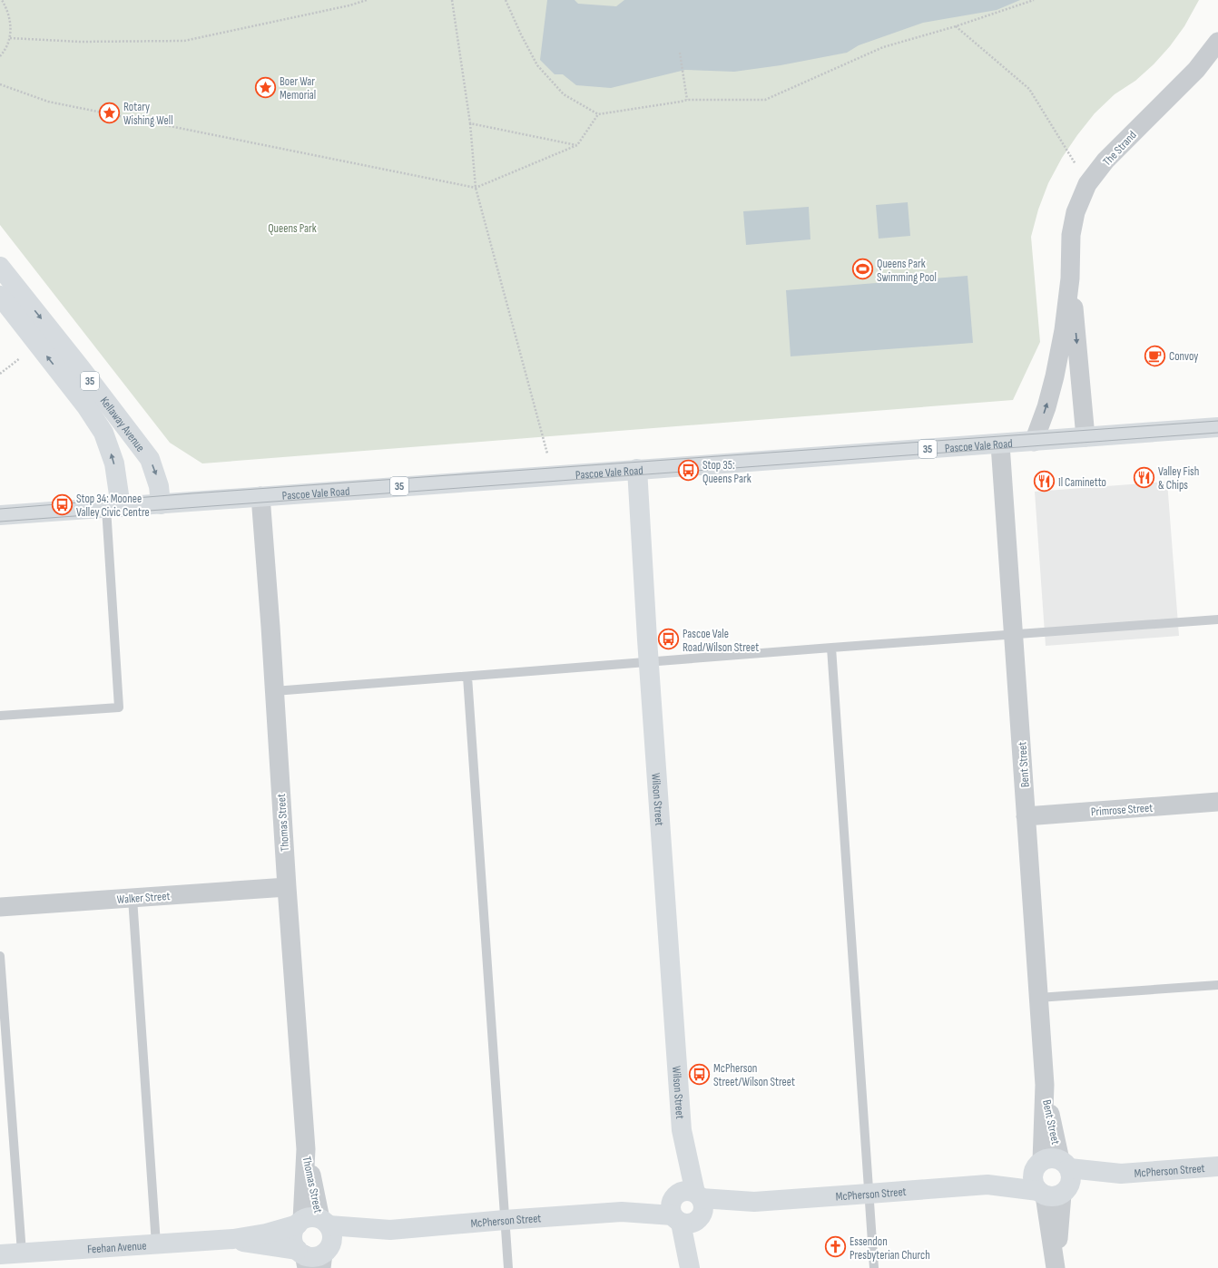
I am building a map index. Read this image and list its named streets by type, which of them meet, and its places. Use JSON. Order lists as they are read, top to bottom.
{
  "streets": {
    "street": [
      "The Strand",
      "35",
      "Kellaway Avenue",
      "Pascoe Vale Road",
      "Bent Street",
      "Wilson Street",
      "Primrose Street",
      "Thomas Street",
      "Walker Street",
      "McPherson Street",
      "Feehan Avenue"
    ]
  },
  "crossings": [
    ["The Strand", "Pascoe Vale Road"],
    ["Kellaway Avenue", "Pascoe Vale Road"],
    ["Pascoe Vale Road", "Bent Street"],
    ["Pascoe Vale Road", "Wilson Street"],
    ["Pascoe Vale Road", "Thomas Street"],
    ["Bent Street", "Primrose Street"],
    ["Bent Street", "McPherson Street"],
    ["Wilson Street", "McPherson Street"],
    ["Thomas Street", "Walker Street"],
    ["Thomas Street", "McPherson Street"],
    ["Thomas Street", "Feehan Avenue"],
    ["McPherson Street", "Feehan Avenue"]
  ],
  "parks": ["Queens Park"],
  "places": {
    "place": ["Boer War Memorial", "Rotary Wishing Well"],
    "sports": ["Queens Park Swimming Pool"],
    "cafe": ["Convoy"],
    "bus stop": [
      "Stop 35: Queens Park",
      "Stop 34: Moonee Valley Civic Centre",
      "Pascoe Vale Road/Wilson Street",
      "McPherson Street/Wilson Street"
    ],
    "restaurant": ["Valley Fish & Chips", "Il Caminetto"],
    "church": ["Essendon Presbyterian Church"]
  }
}
